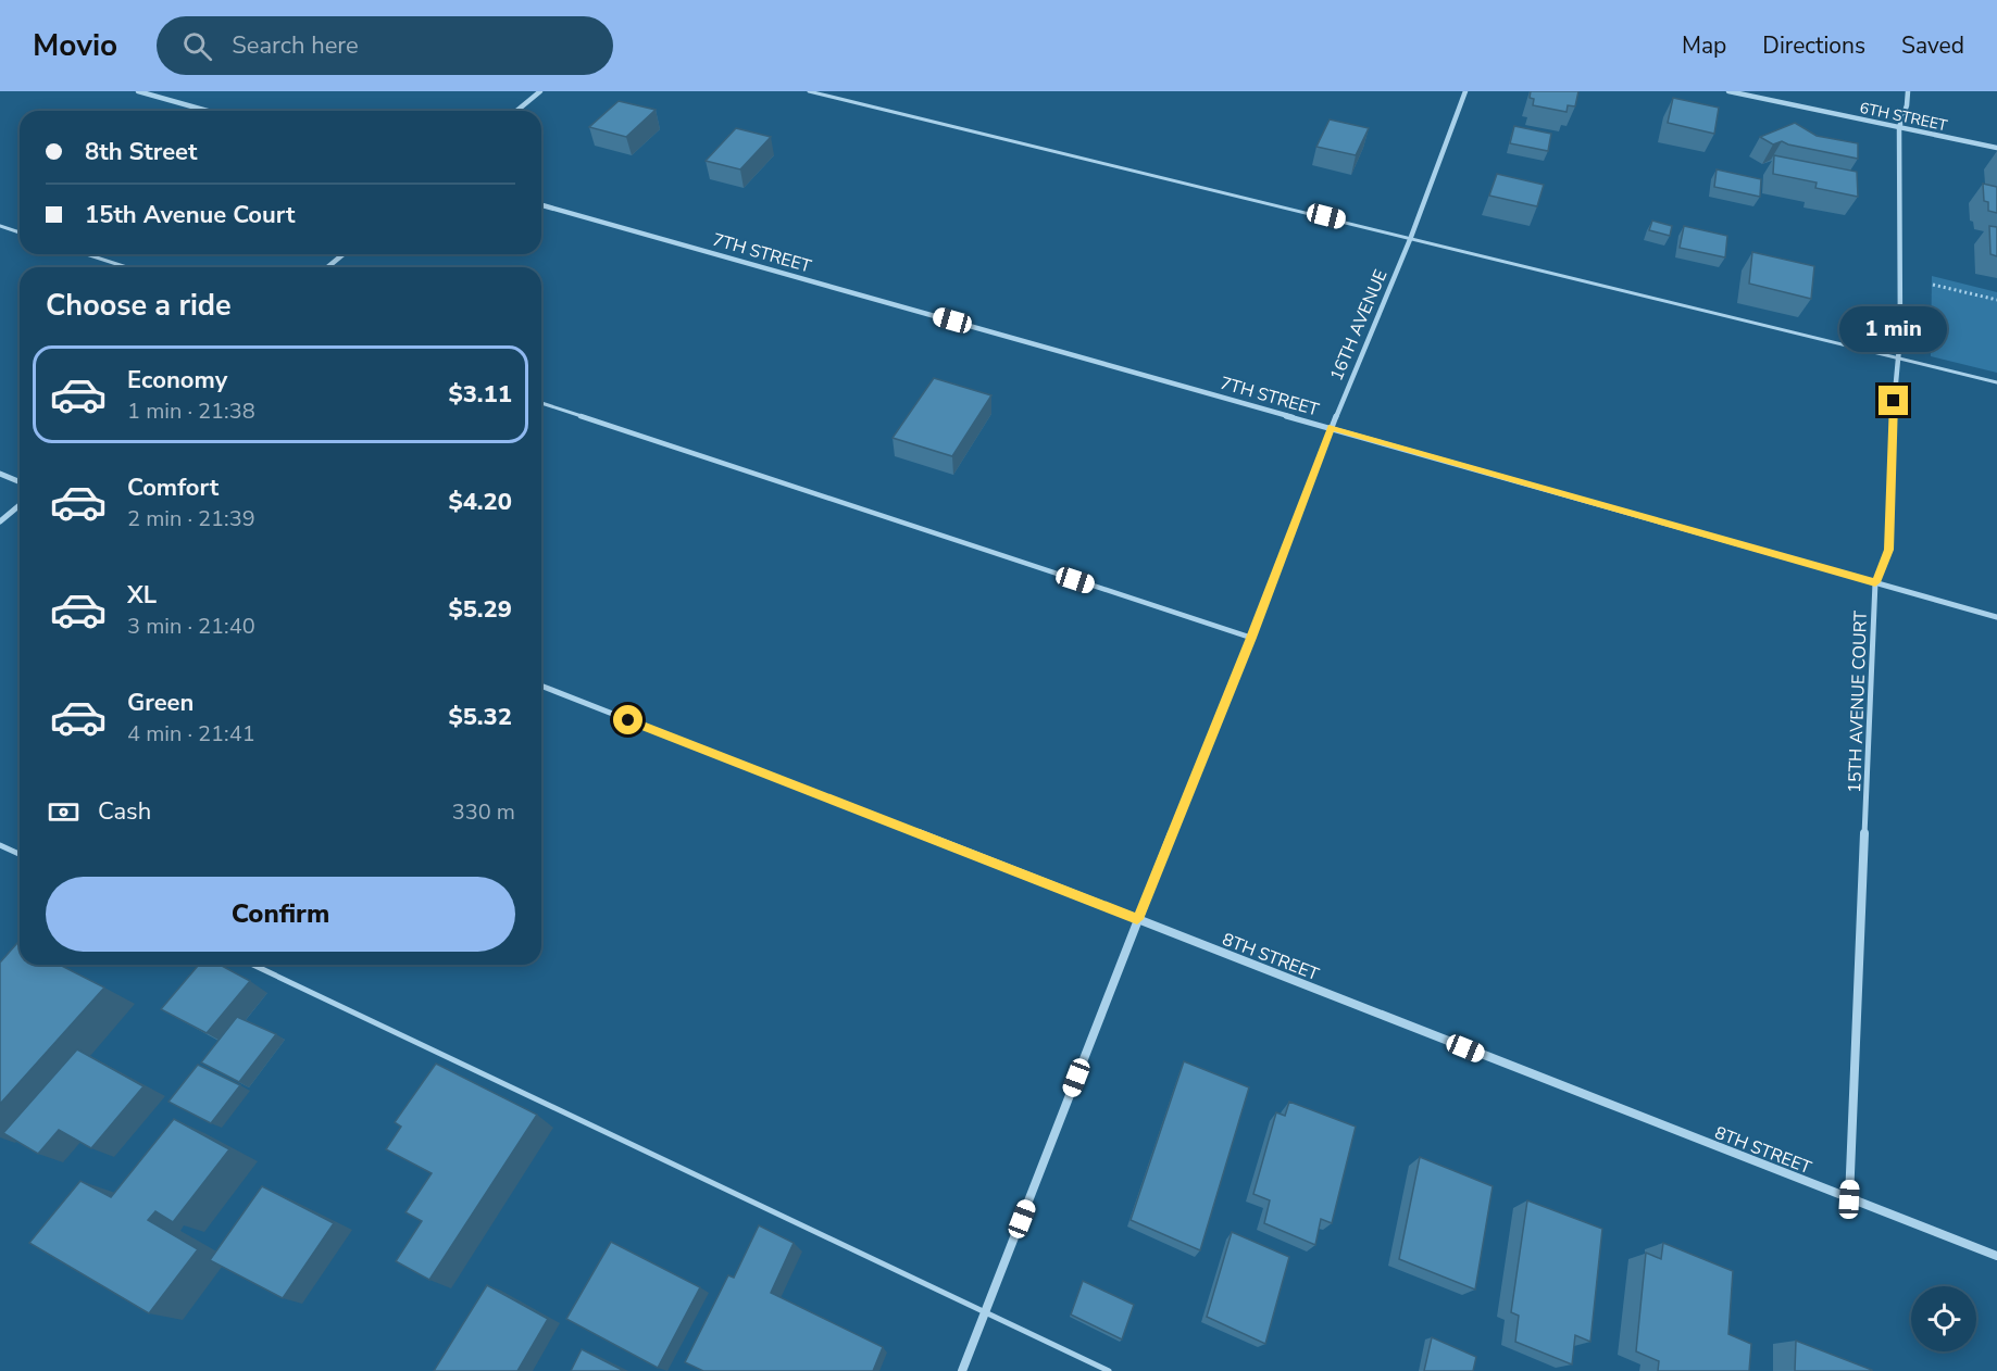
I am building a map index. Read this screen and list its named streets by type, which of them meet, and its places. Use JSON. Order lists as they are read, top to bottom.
{
  "streets": {
    "street": [
      "6TH STREET",
      "7TH STREET",
      "16TH AVENUE",
      "15TH AVENUE COURT",
      "8TH STREET"
    ]
  },
  "crossings": [
    ["6TH STREET", "15TH AVENUE COURT"],
    ["7TH STREET", "16TH AVENUE"],
    ["7TH STREET", "15TH AVENUE COURT"],
    ["16TH AVENUE", "8TH STREET"],
    ["15TH AVENUE COURT", "8TH STREET"]
  ],
  "page": {
    "header": "Movio",
    "search": "Search here",
    "nav": ["Map", "Directions", "Saved"],
    "banner": ["8th Street", "15th Avenue Court"],
    "heading": "Choose a ride",
    "bubble": "1 min",
    "list": [
      {
        "name": "Economy",
        "note": "1 min · 21:38",
        "value": "$3.11"
      },
      {
        "name": "Comfort",
        "note": "2 min · 21:39",
        "value": "$4.20"
      },
      {
        "name": "XL",
        "note": "3 min · 21:40",
        "value": "$5.29"
      },
      {
        "name": "Green",
        "note": "4 min · 21:41",
        "value": "$5.32"
      }
    ],
    "pay": ["Cash", "330 m"],
    "buttons": "Confirm"
  }
}
